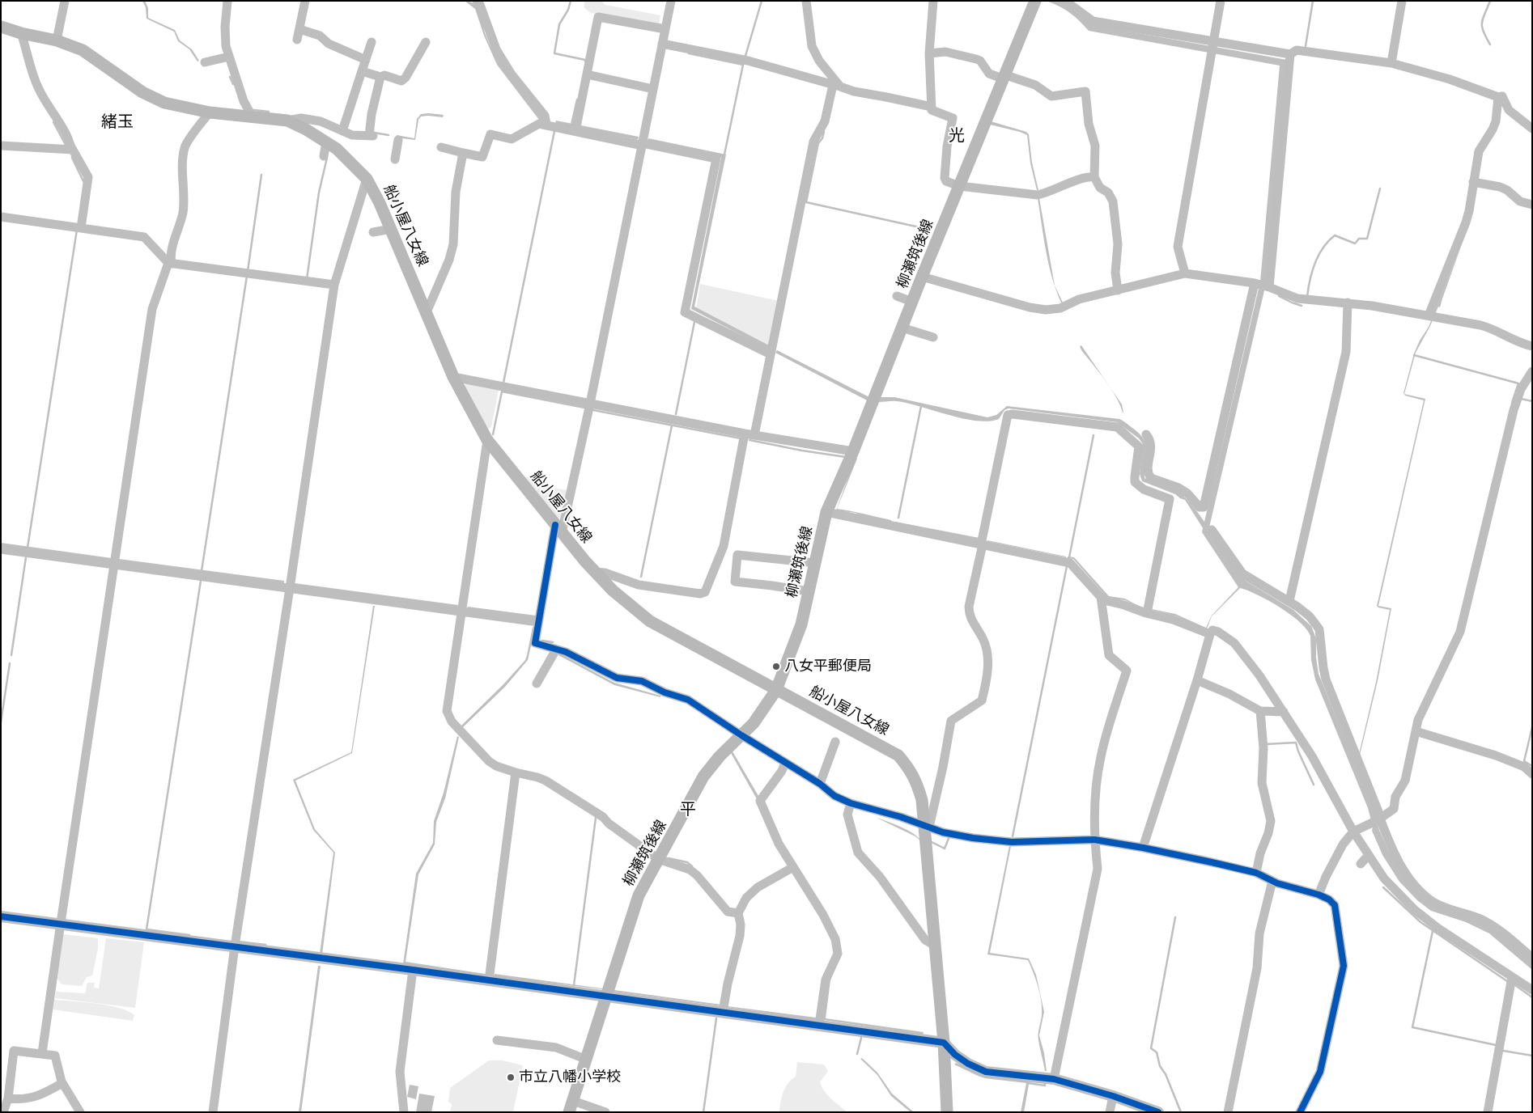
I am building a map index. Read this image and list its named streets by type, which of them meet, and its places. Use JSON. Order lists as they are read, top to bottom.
{
  "streets": {
    "main road": ["船小屋八女線", "柳瀬筑後線"]
  },
  "crossings": [
    ["船小屋八女線", "柳瀬筑後線"]
  ],
  "districts": ["緒玉", "光", "平"],
  "places": ["八女平郵便局", "市立八幡小学校"]
}
